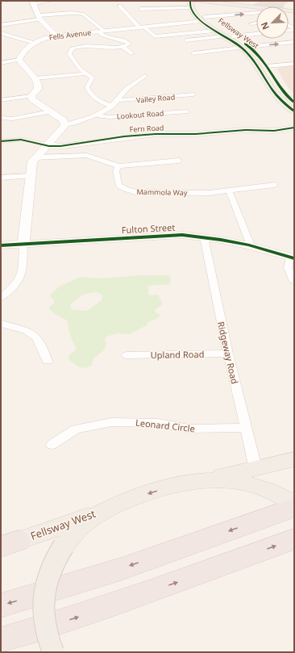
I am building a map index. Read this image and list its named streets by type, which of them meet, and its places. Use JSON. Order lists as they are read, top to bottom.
{
  "streets": {
    "main road": ["Fellsway West"],
    "street": [
      "Fells Avenue",
      "Valley Road",
      "Lookout Road",
      "Fern Road",
      "Mammola Way",
      "Fulton Street",
      "Ridgeway Road",
      "Upland Road",
      "Leonard Circle"
    ]
  },
  "crossings": [
    ["Fellsway West", "Fells Avenue"],
    ["Fulton Street", "Ridgeway Road"],
    ["Ridgeway Road", "Upland Road"],
    ["Ridgeway Road", "Leonard Circle"]
  ],
  "north": "bottom left"
}
